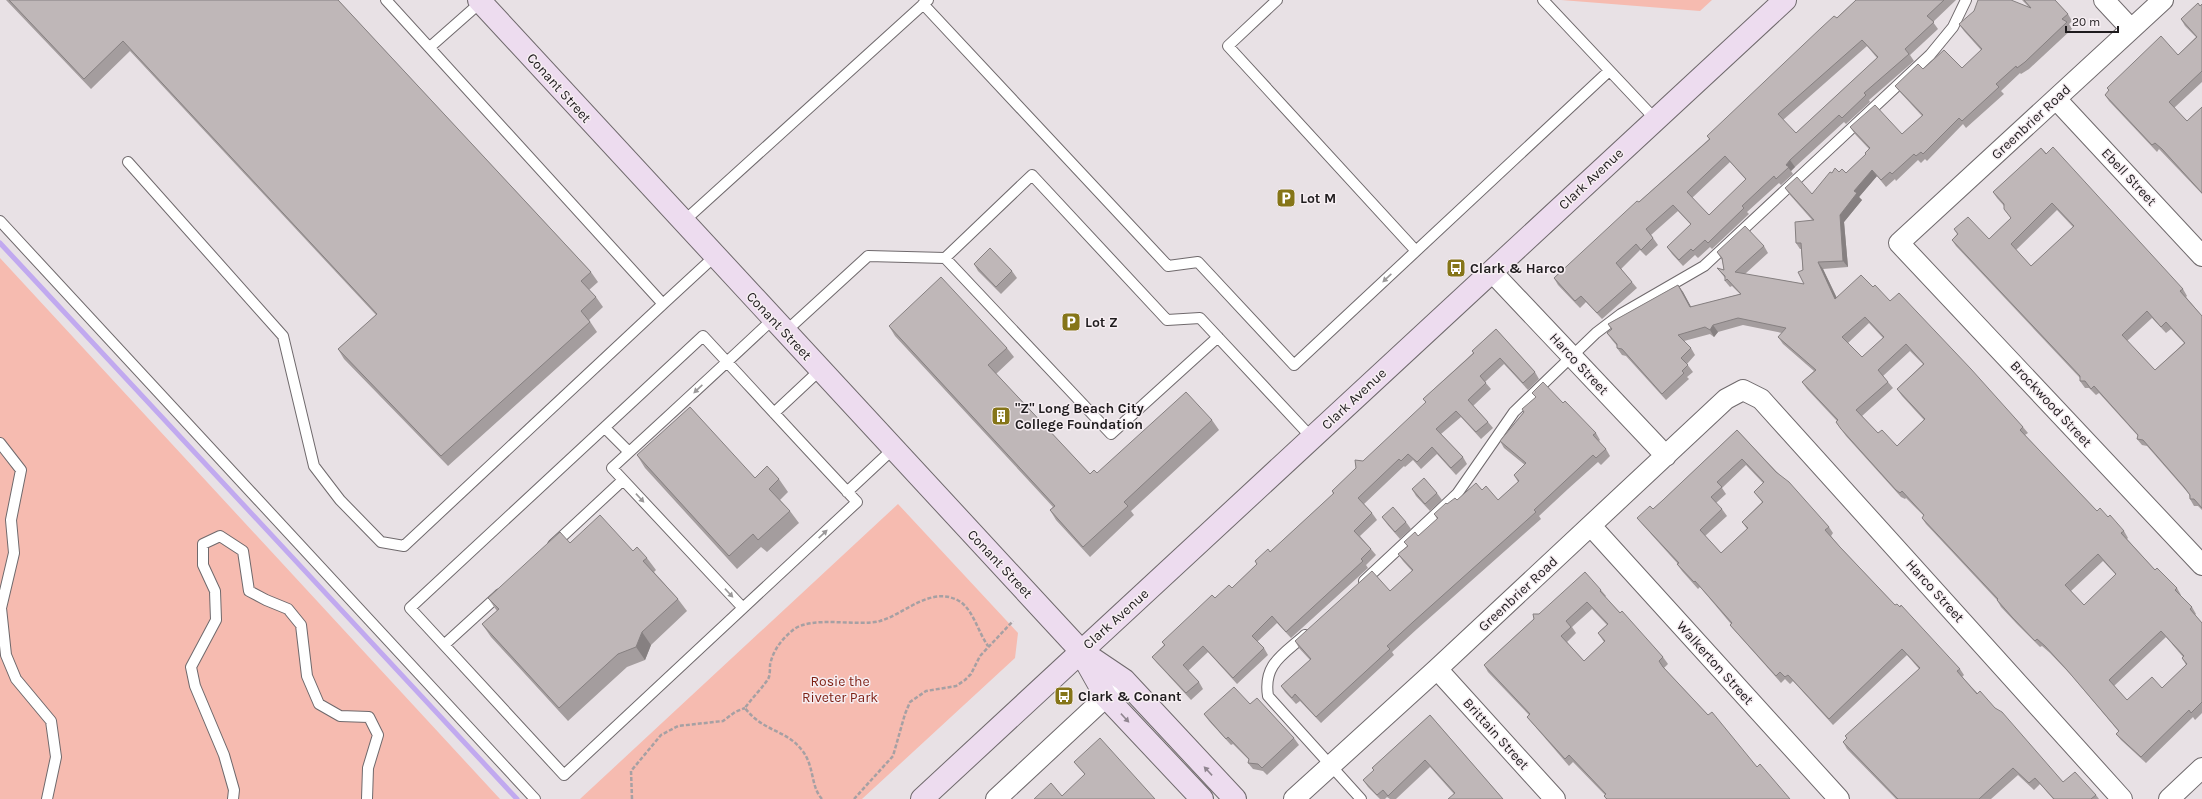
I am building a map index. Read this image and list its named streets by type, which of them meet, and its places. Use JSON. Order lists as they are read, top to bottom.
{
  "streets": {
    "street": [
      "Conant Street",
      "Greenbrier Road",
      "Ebell Street",
      "Clark Avenue",
      "Harco Street",
      "Brockwood Street",
      "Walkerton Street",
      "Brittain Street"
    ]
  },
  "crossings": [
    ["Conant Street", "Clark Avenue"],
    ["Greenbrier Road", "Ebell Street"],
    ["Greenbrier Road", "Harco Street"],
    ["Greenbrier Road", "Brockwood Street"],
    ["Greenbrier Road", "Walkerton Street"],
    ["Greenbrier Road", "Brittain Street"],
    ["Clark Avenue", "Harco Street"]
  ],
  "parks": ["Rosie the Riveter Park"],
  "places": {
    "parking": ["Lot M", "Lot Z"],
    "bus stop": ["Clark & Harco", "Clark & Conant"],
    "building": ["\"Z\" Long Beach City College Foundation"]
  },
  "scale_bar": "20 m"
}
